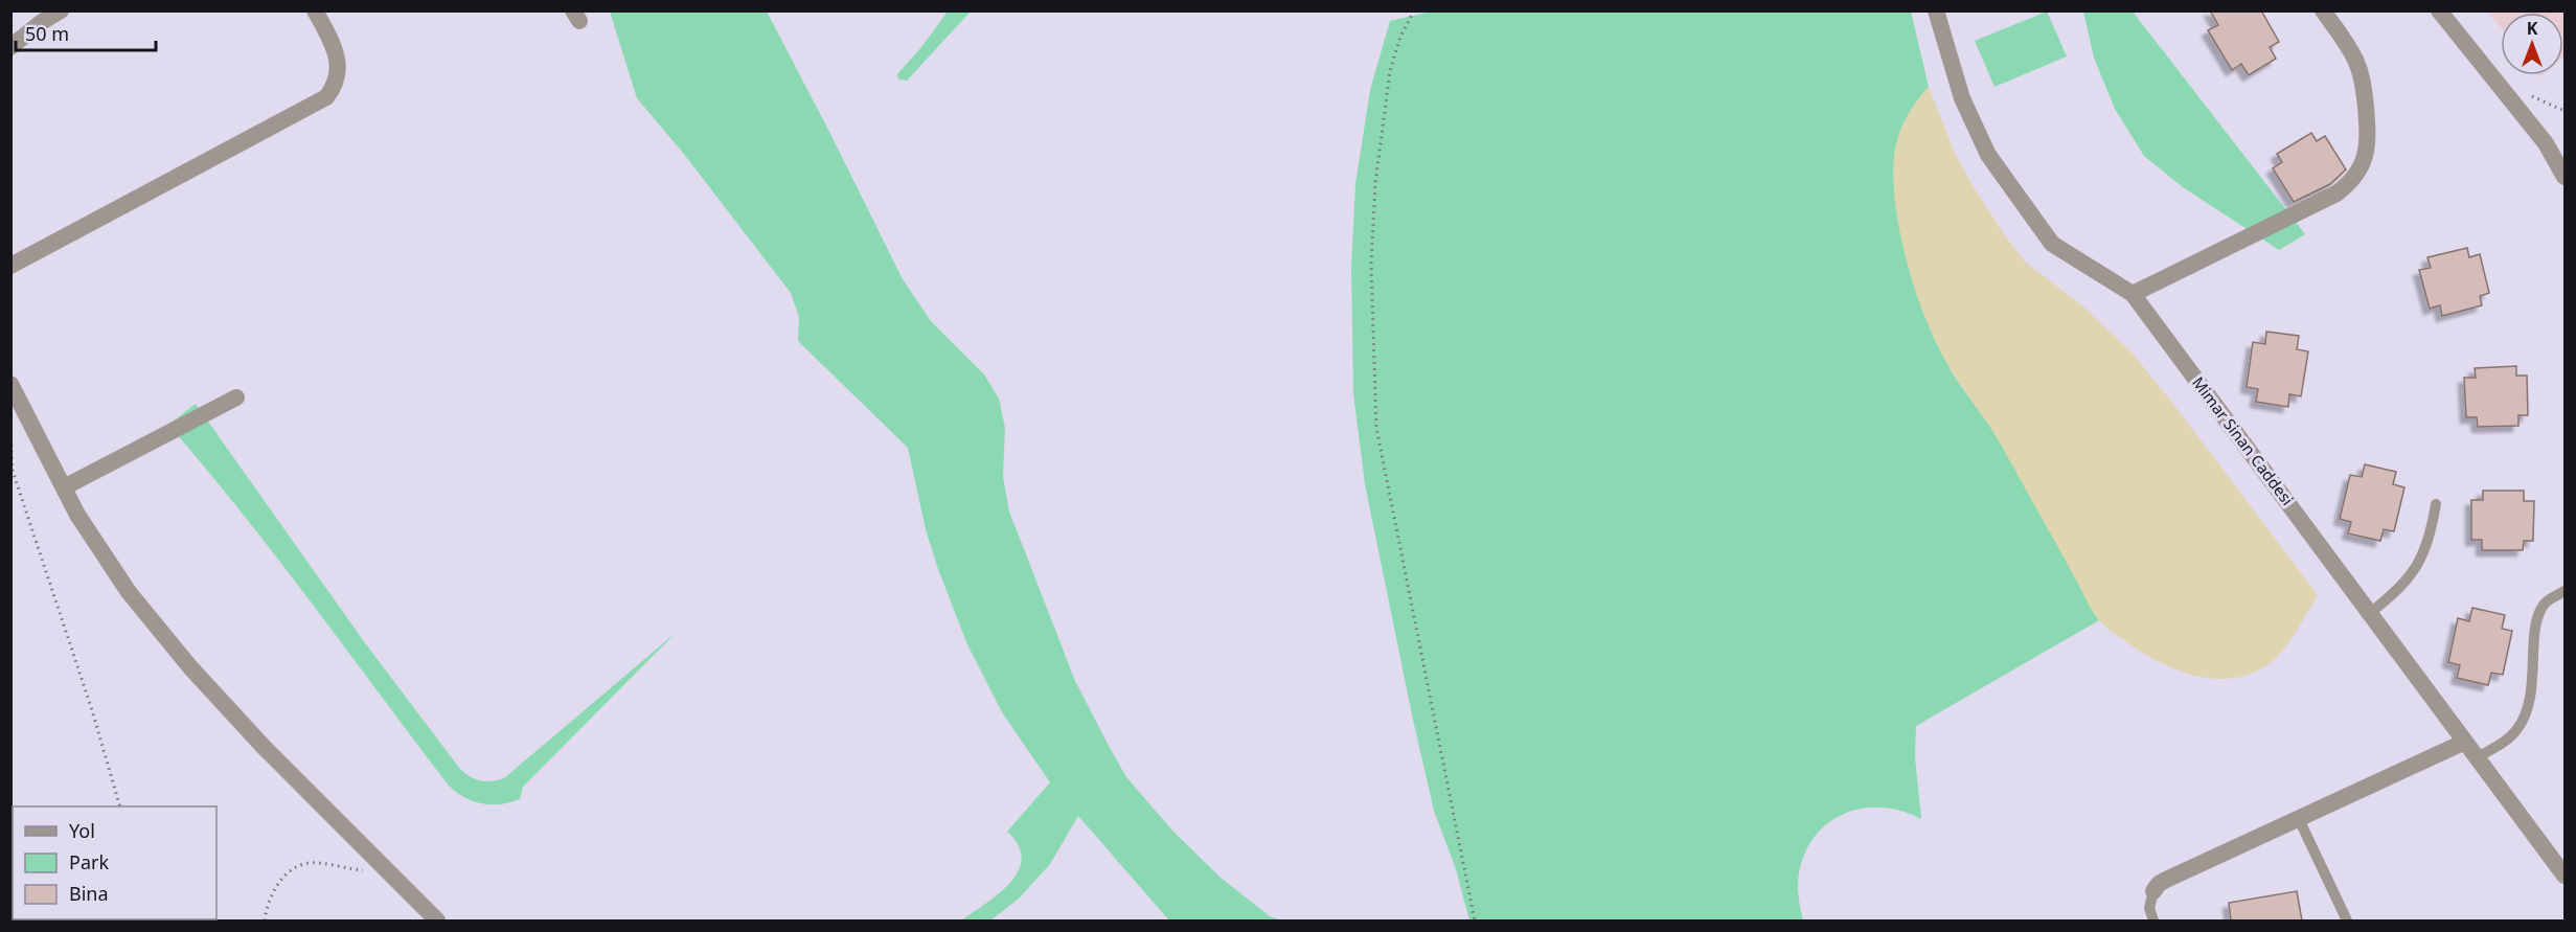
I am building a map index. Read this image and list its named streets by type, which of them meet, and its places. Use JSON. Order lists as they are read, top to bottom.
{
  "streets": {
    "street": ["Mimar Sinan Caddesi"]
  },
  "legend": ["Yol", "Park", "Bina"],
  "scale_bar": "50 m",
  "north": "top"
}
